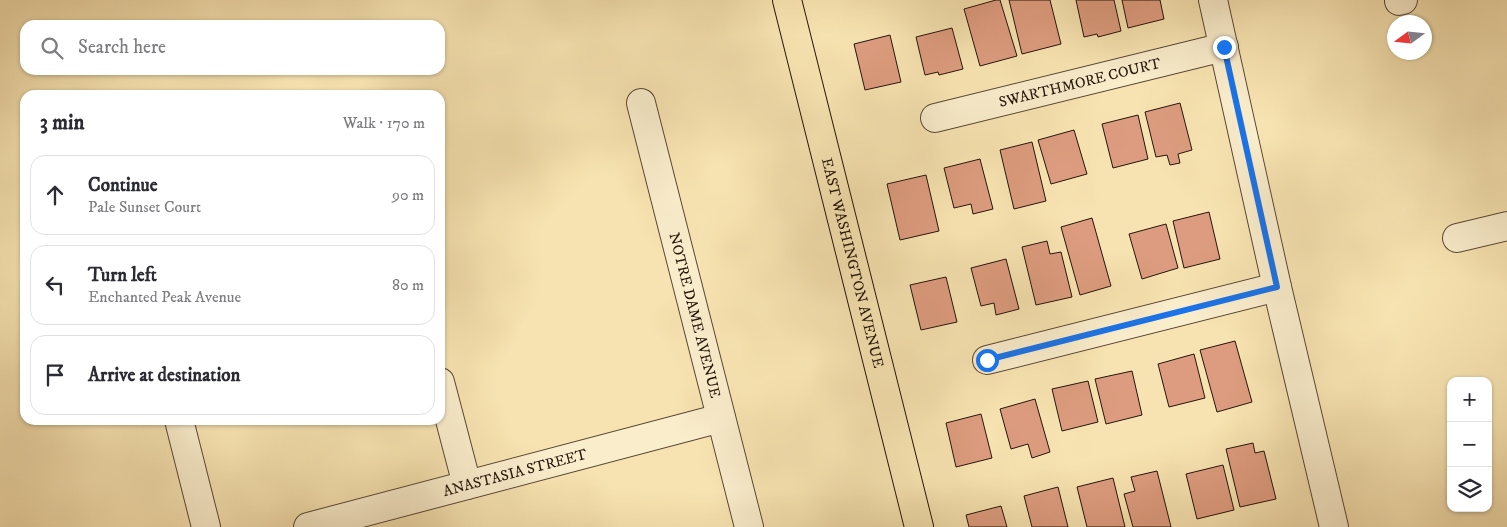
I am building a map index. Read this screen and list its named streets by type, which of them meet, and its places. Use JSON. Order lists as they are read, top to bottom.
{
  "streets": {
    "main road": ["EAST WASHINGTON AVENUE"],
    "street": ["SWARTHMORE COURT", "NOTRE DAME AVENUE", "ANASTASIA STREET"]
  },
  "crossings": [
    ["NOTRE DAME AVENUE", "ANASTASIA STREET"]
  ],
  "north": "left",
  "page": {
    "search": "Search here",
    "heading": ["3 min", "Walk · 170 m"],
    "list": [
      ["Continue", "Pale Sunset Court", "90 m"],
      ["Turn left", "Enchanted Peak Avenue", "80 m"],
      "Arrive at destination"
    ],
    "map_buttons": ["+", "−"]
  }
}
